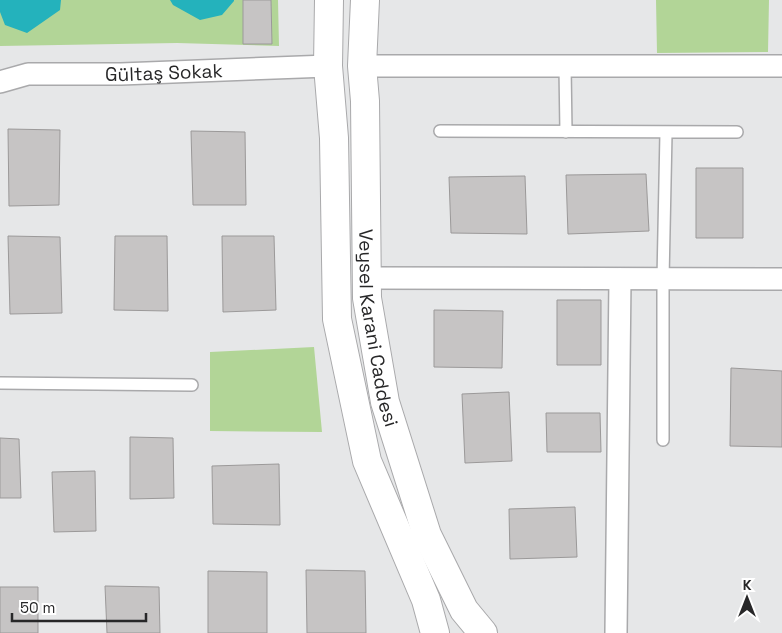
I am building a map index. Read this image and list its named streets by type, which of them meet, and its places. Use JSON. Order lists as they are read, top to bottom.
{
  "streets": {
    "main road": ["Veysel Karani Caddesi"],
    "street": ["Gültaş Sokak"]
  },
  "crossings": [
    ["Gültaş Sokak", "Veysel Karani Caddesi"]
  ],
  "scale_bar": "50 m",
  "north": "top"
}
